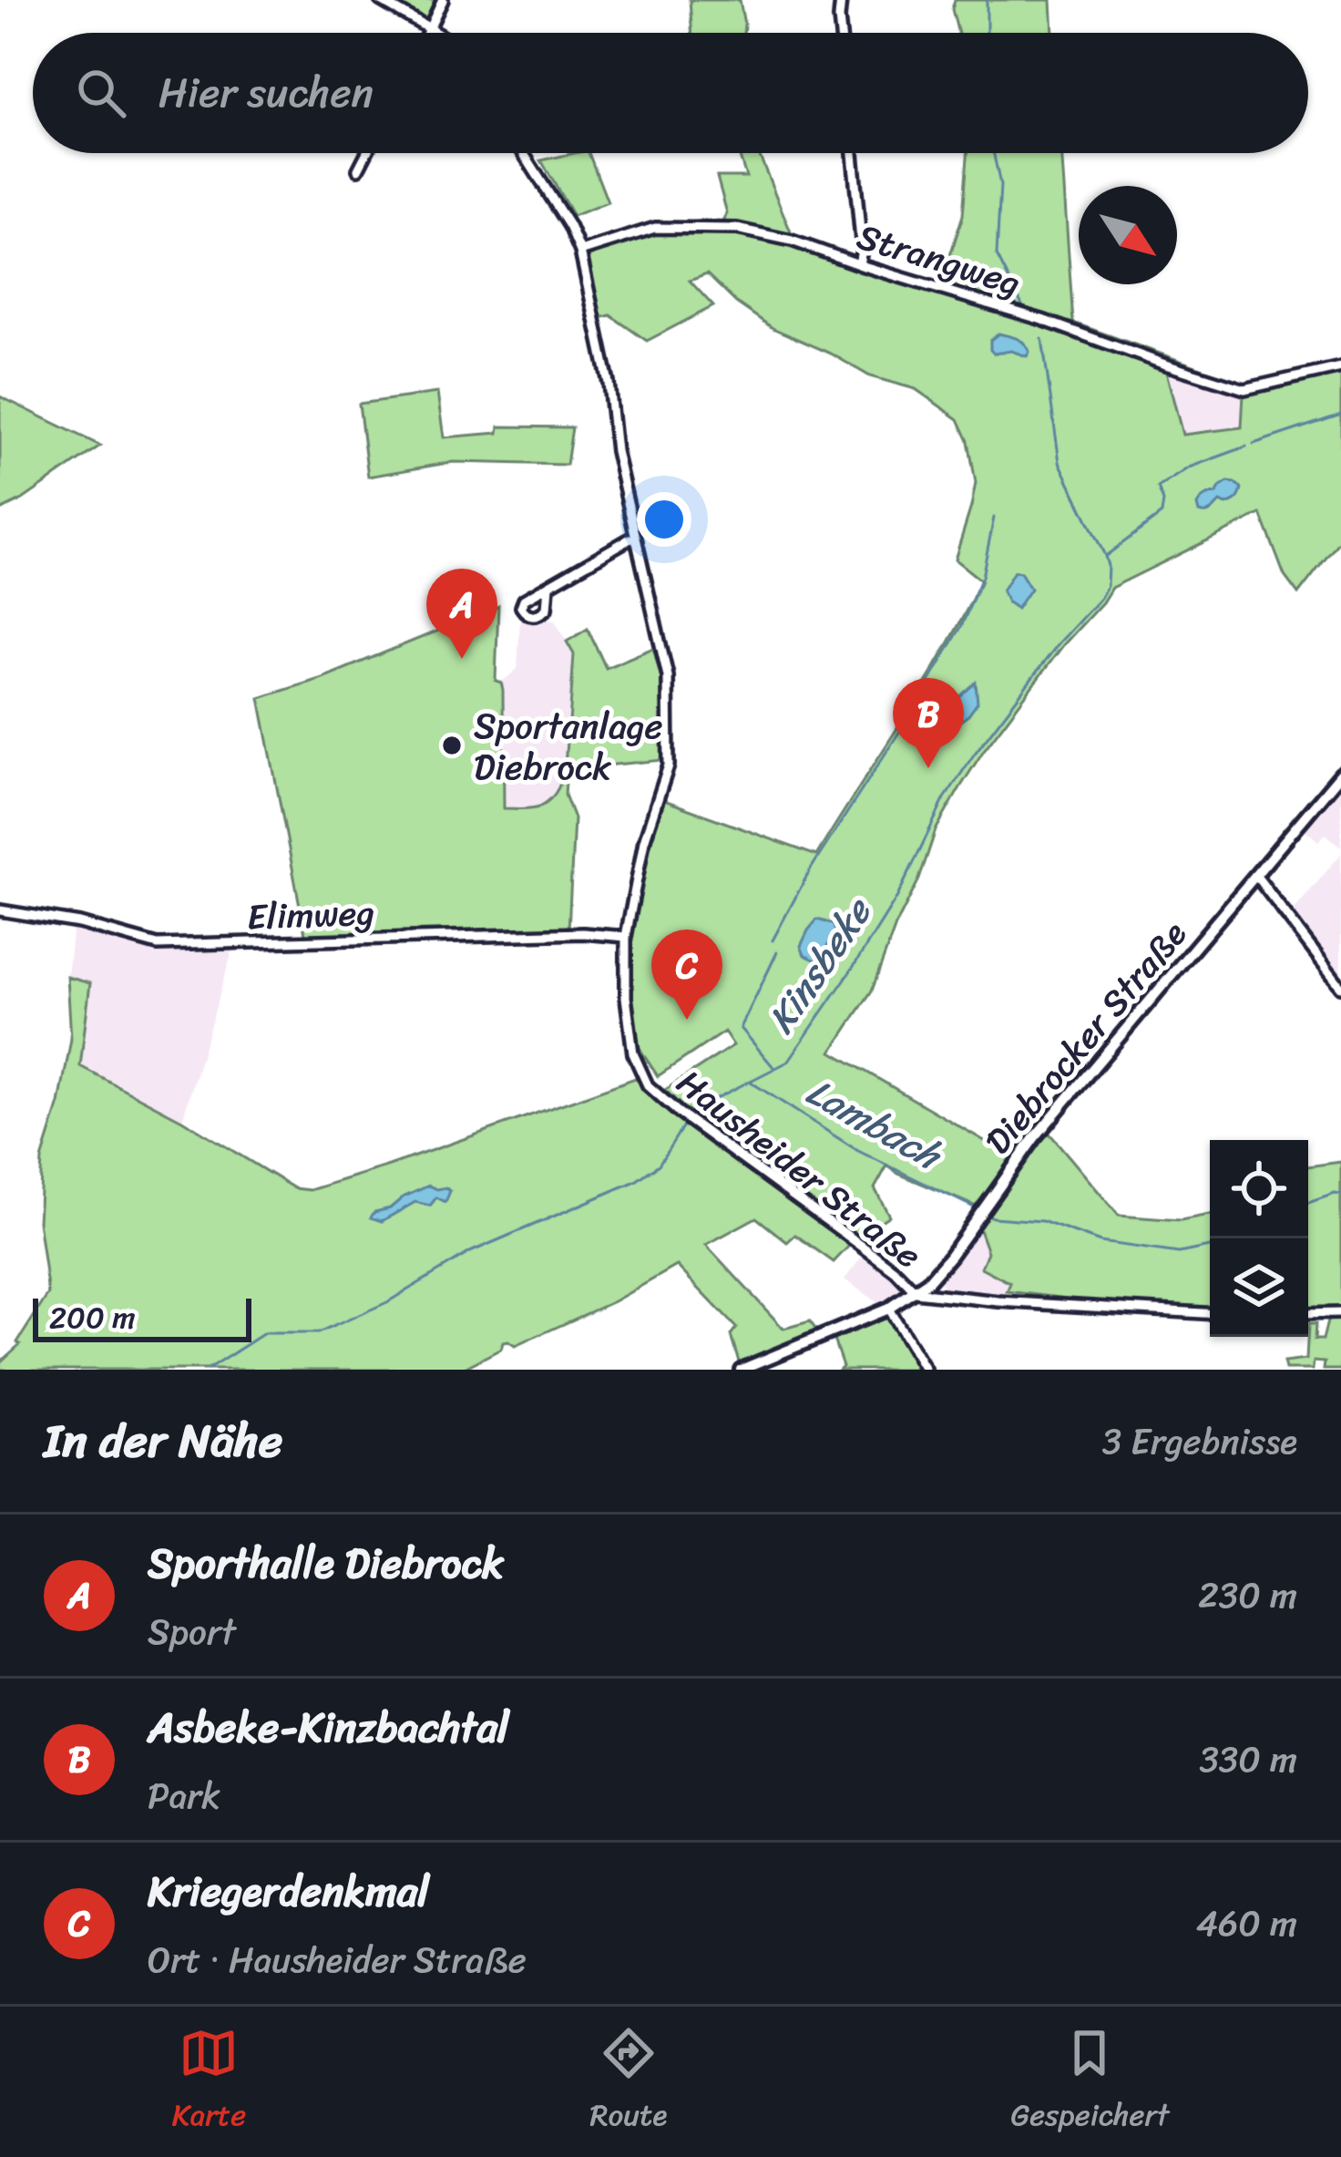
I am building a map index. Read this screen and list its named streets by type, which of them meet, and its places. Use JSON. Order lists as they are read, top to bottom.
{
  "streets": {
    "main road": ["Diebrocker Straße"],
    "street": ["Strangweg", "Elimweg", "Hausheider Straße"]
  },
  "crossings": [
    ["Strangweg", "Hausheider Straße"],
    ["Elimweg", "Hausheider Straße"],
    ["Diebrocker Straße", "Hausheider Straße"]
  ],
  "water": ["Kinsbeke", "Lambach"],
  "places": ["Sportanlage Diebrock"],
  "scale_bar": "200 m",
  "north": "bottom right",
  "page": {
    "search": "Hier suchen",
    "pins": ["A", "B", "C"],
    "scale": "200 m",
    "heading": ["In der Nähe", "3 Ergebnisse"],
    "list": [
      {
        "mark": "A",
        "name": "Sporthalle Diebrock",
        "note": "Sport",
        "value": "230 m"
      },
      {
        "mark": "B",
        "name": "Asbeke-Kinzbachtal",
        "note": "Park",
        "value": "330 m"
      },
      {
        "mark": "C",
        "name": "Kriegerdenkmal",
        "note": "Ort · Hausheider Straße",
        "value": "460 m"
      }
    ],
    "nav": ["Karte", "Route", "Gespeichert"]
  }
}
